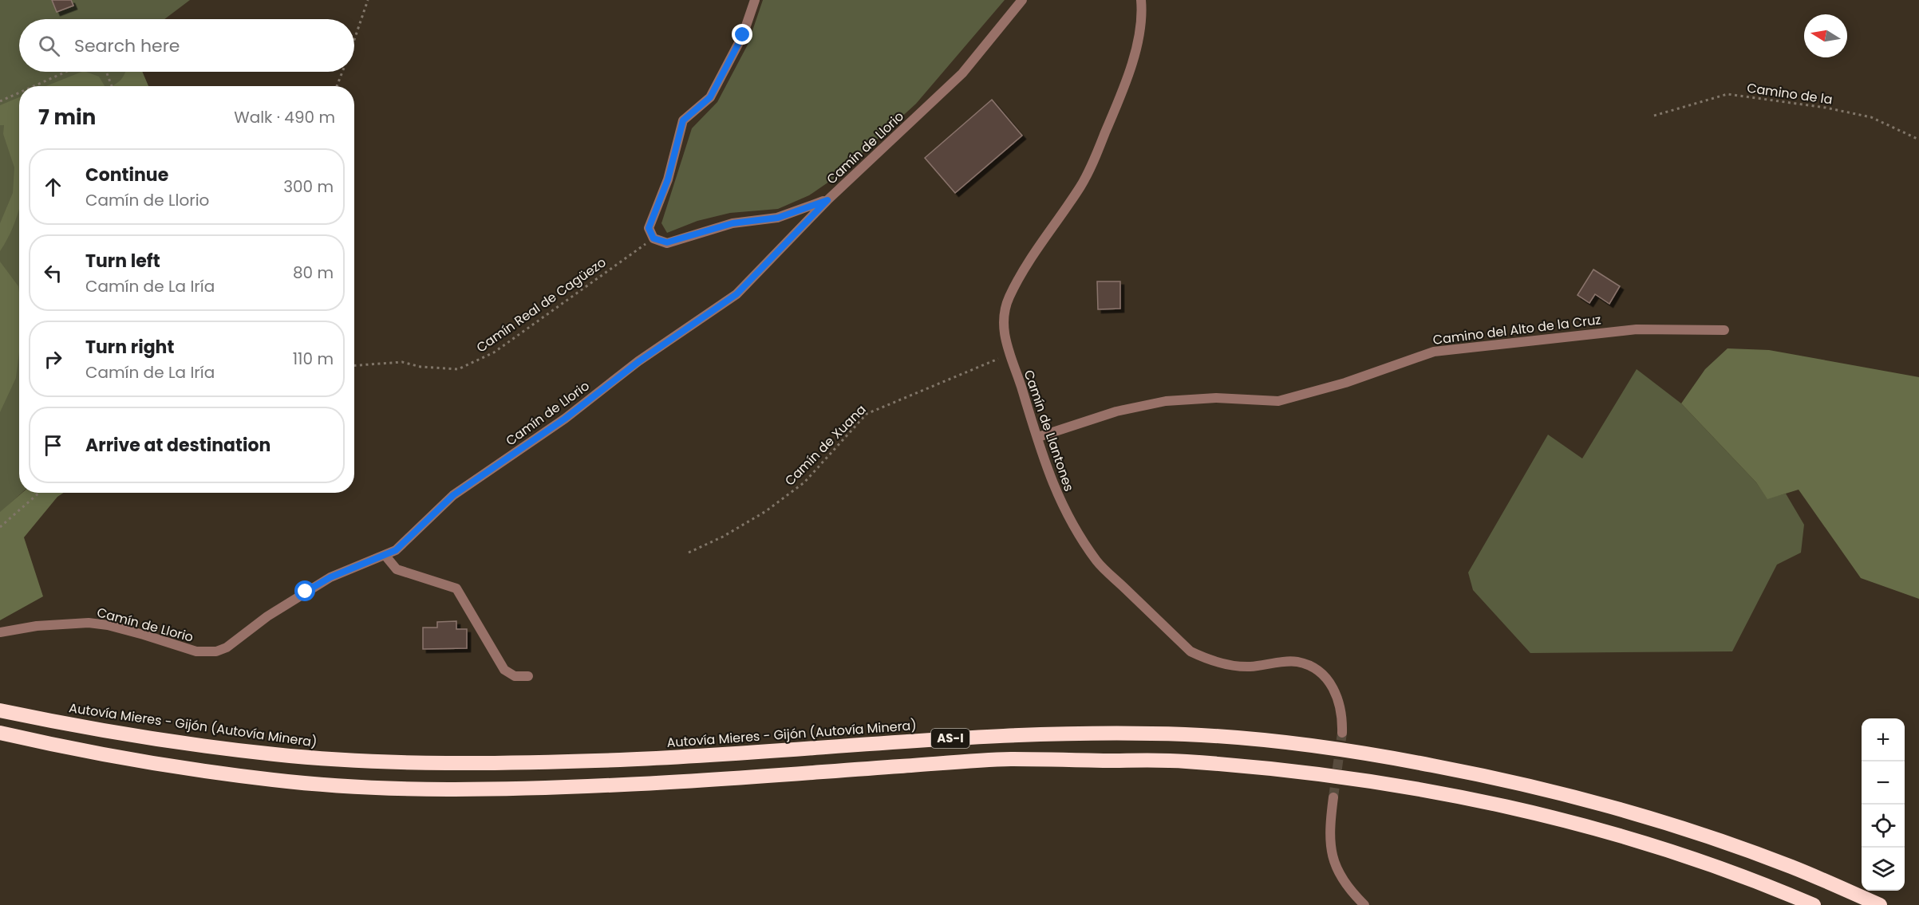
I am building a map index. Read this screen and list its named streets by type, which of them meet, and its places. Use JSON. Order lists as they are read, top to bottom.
{
  "streets": {
    "highway": ["Autovía Mieres - Gijón (Autovía Minera)", "AS-I"],
    "street": ["Camín de Llorio", "Camino del Alto de la Cruz", "Camín de Llantones"],
    "path": ["Camino de la", "Camín Real de Cagüezo", "Camín de Xuana"]
  },
  "crossings": [
    ["Camino del Alto de la Cruz", "Camín de Llantones"],
    ["Camín de Llantones", "Camín de Xuana"]
  ],
  "north": "left",
  "page": {
    "search": "Search here",
    "heading": ["7 min", "Walk · 490 m"],
    "list": [
      ["Continue", "Camín de Llorio", "300 m"],
      ["Turn left", "Camín de La Iría", "80 m"],
      ["Turn right", "Camín de La Iría", "110 m"],
      "Arrive at destination"
    ],
    "map_buttons": ["+", "−"]
  }
}
